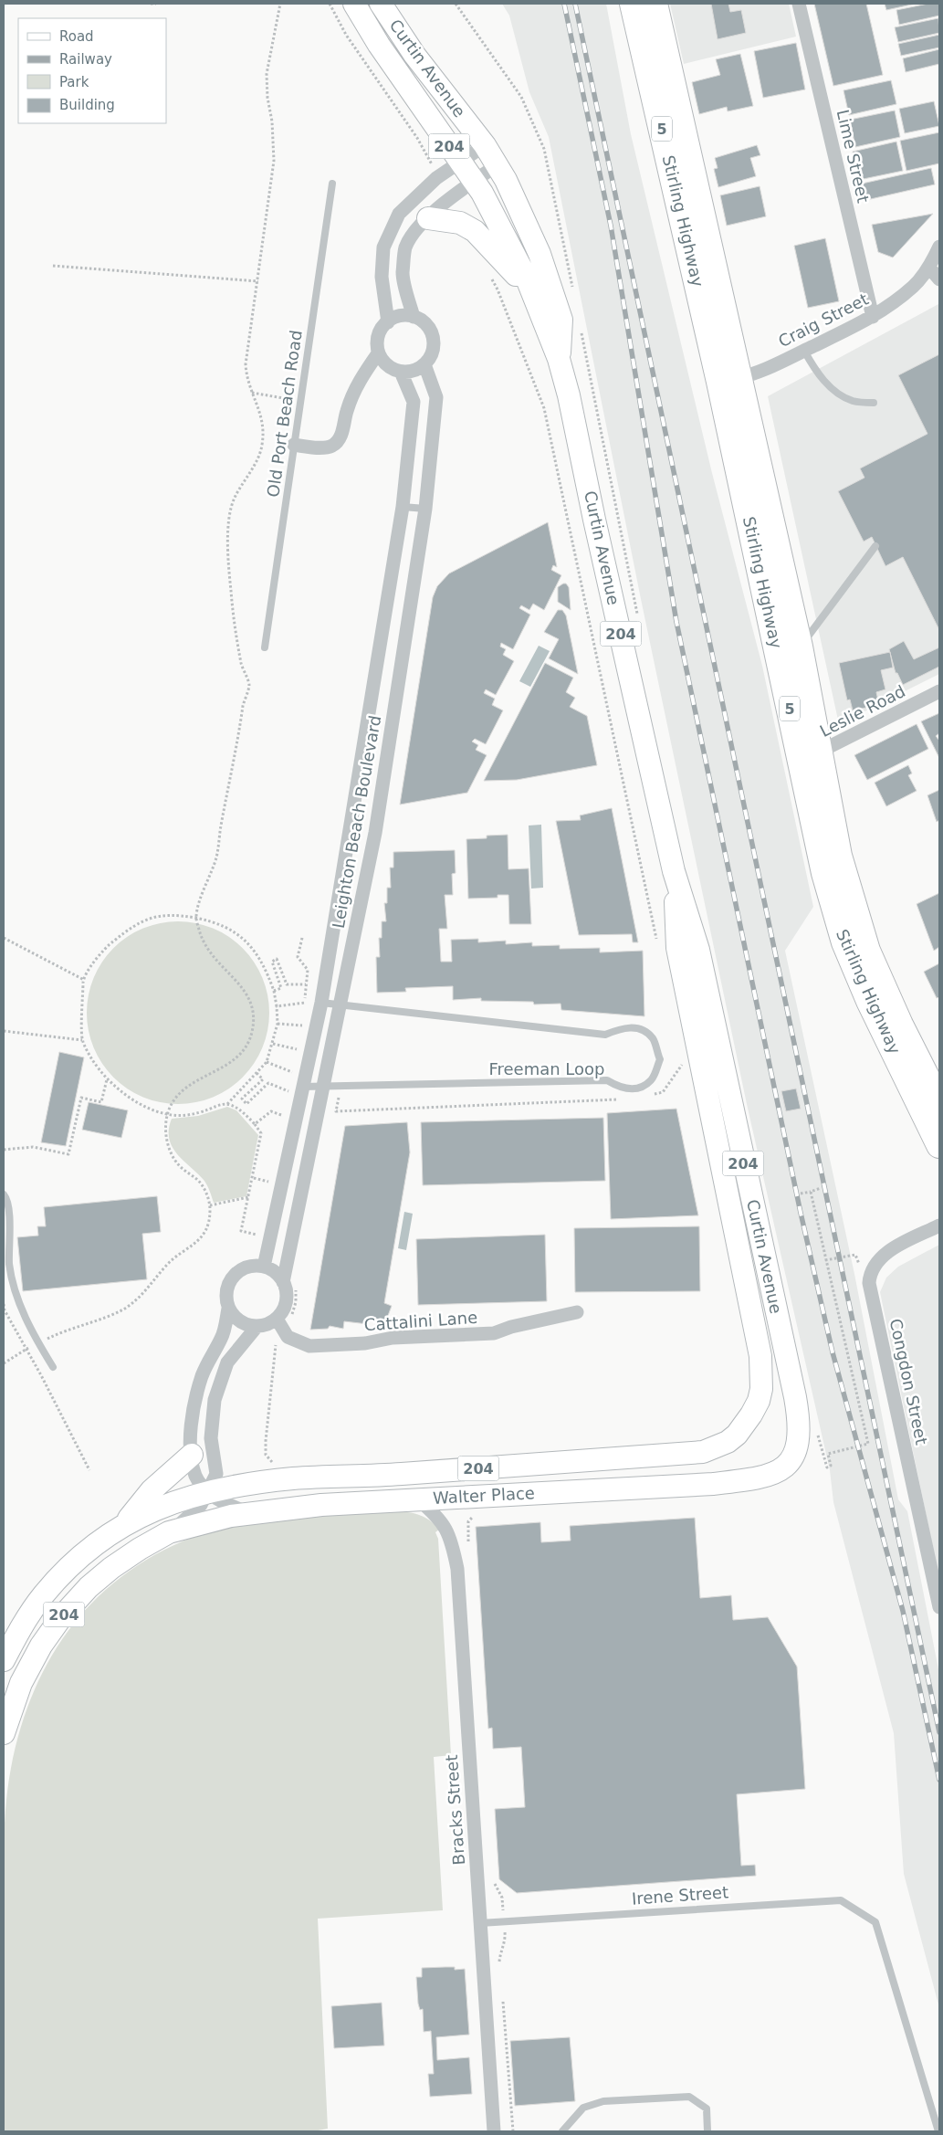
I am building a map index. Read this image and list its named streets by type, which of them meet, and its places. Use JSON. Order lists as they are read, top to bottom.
{
  "streets": {
    "highway": ["5", "Stirling Highway"],
    "main road": ["Curtin Avenue", "204", "Walter Place"],
    "street": [
      "Lime Street",
      "Craig Street",
      "Leslie Road",
      "Leighton Beach Boulevard",
      "Cattalini Lane",
      "Congdon Street",
      "Bracks Street"
    ],
    "lane": ["Old Port Beach Road", "Freeman Loop", "Irene Street"]
  },
  "crossings": [
    ["Curtin Avenue", "Walter Place"],
    ["204", "Walter Place"],
    ["Lime Street", "Craig Street"],
    ["Stirling Highway", "Craig Street"],
    ["Stirling Highway", "Leslie Road"],
    ["Leighton Beach Boulevard", "Freeman Loop"],
    ["Leighton Beach Boulevard", "Cattalini Lane"],
    ["Walter Place", "Bracks Street"],
    ["Bracks Street", "Irene Street"]
  ],
  "legend": [
    "Road",
    "Railway",
    "Park",
    "Building"
  ]
}
